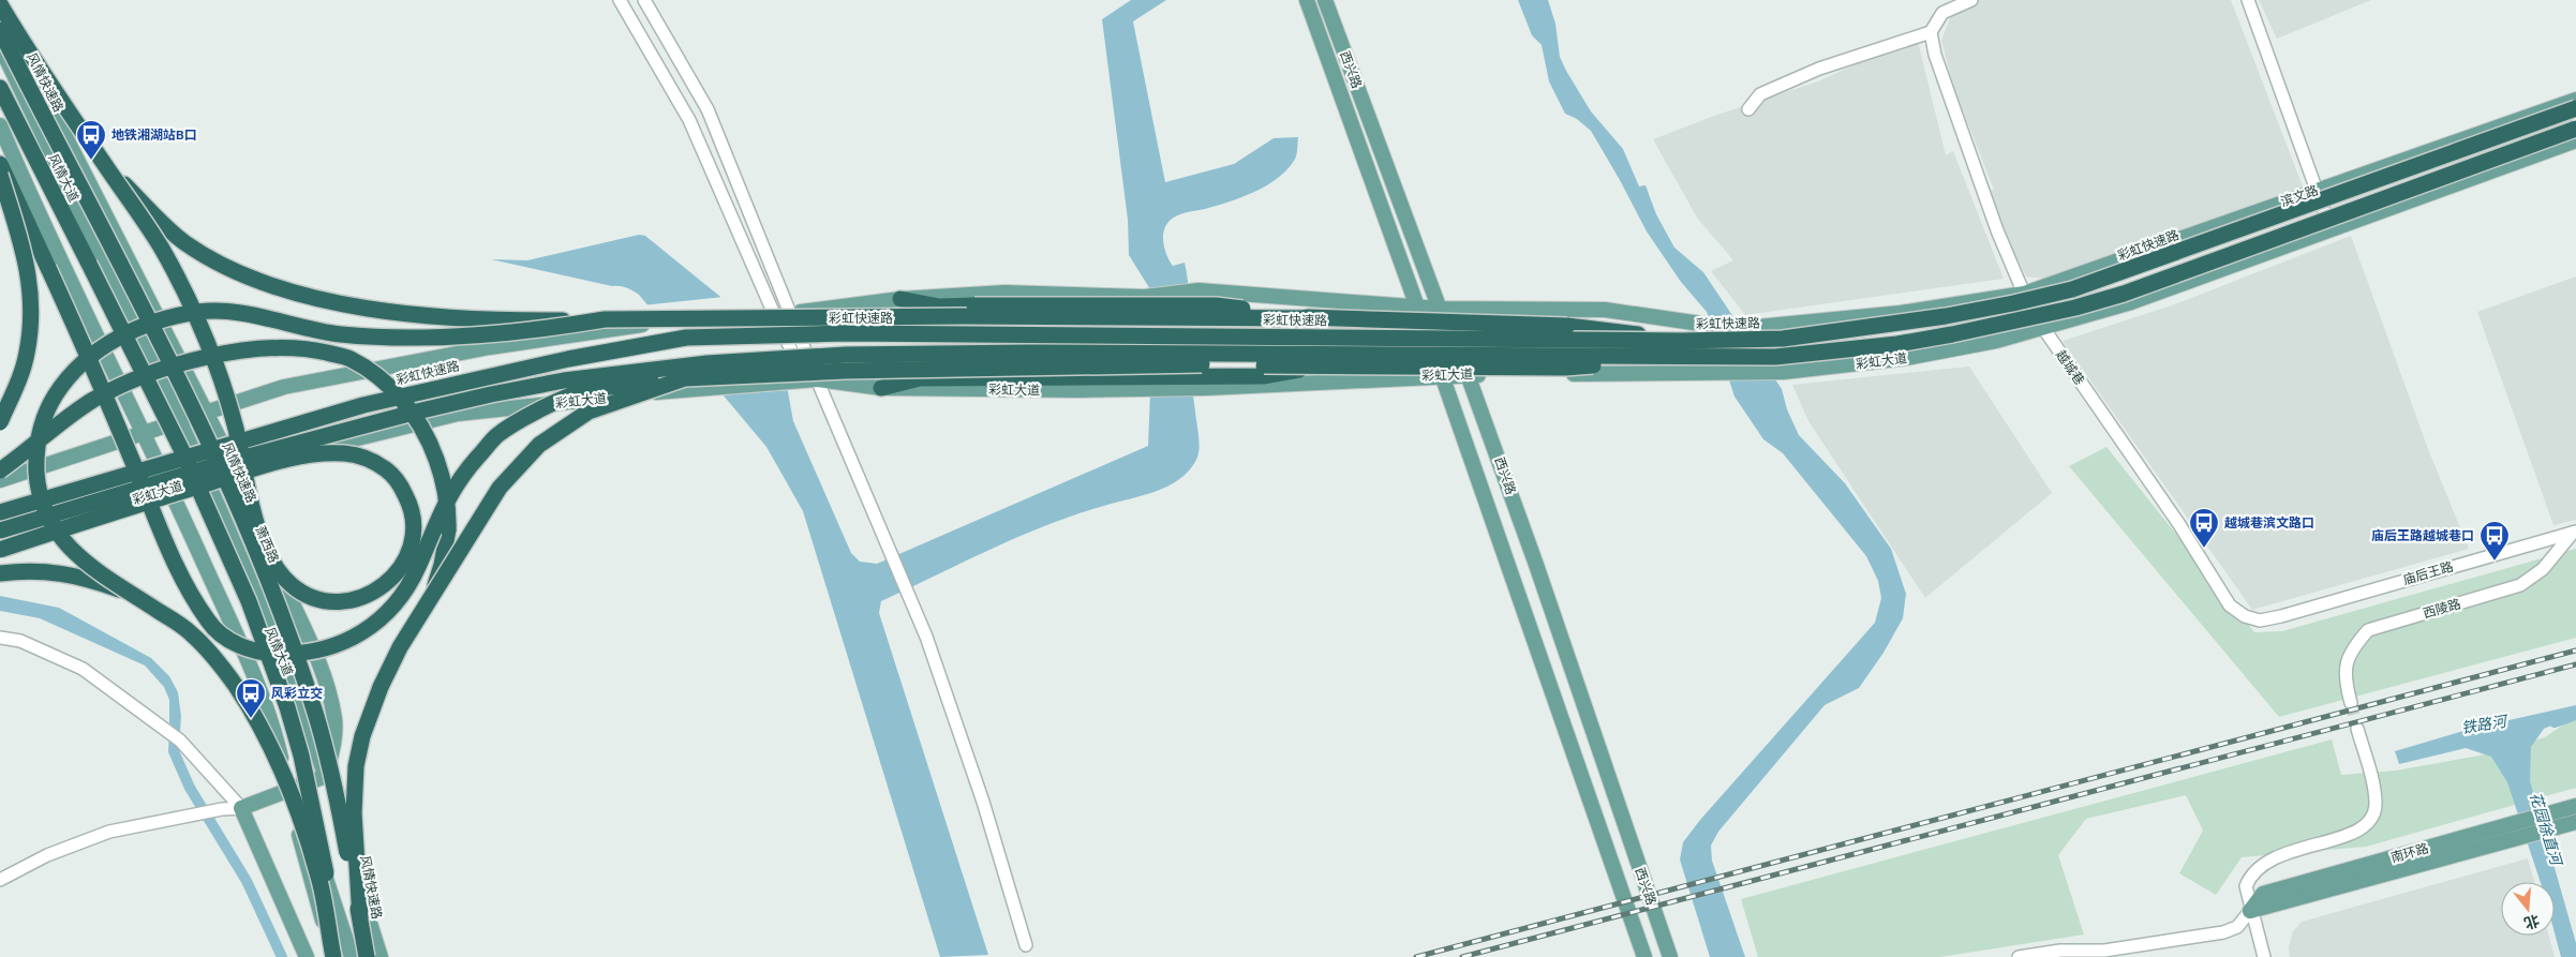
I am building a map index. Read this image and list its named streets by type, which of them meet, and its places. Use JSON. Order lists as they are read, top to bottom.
{
  "streets": {
    "highway": ["风情快速路", "彩虹快速路"],
    "main road": [
      "西兴路",
      "风情大道",
      "滨文路",
      "彩虹大道",
      "萧西路",
      "南环路"
    ],
    "street": ["越城巷", "庙后王路", "西陵路"]
  },
  "crossings": [
    ["西兴路", "彩虹大道"],
    ["风情大道", "彩虹大道"],
    ["风情大道", "萧西路"],
    ["滨文路", "越城巷"],
    ["彩虹大道", "越城巷"],
    ["彩虹大道", "萧西路"],
    ["越城巷", "庙后王路"],
    ["庙后王路", "西陵路"]
  ],
  "water": ["铁路河", "花园徐直河"],
  "places": {
    "bus stop": [
      "地铁湘湖站B口",
      "越城巷滨文路口",
      "庙后王路越城巷口",
      "风彩立交"
    ]
  },
  "north": "bottom"
}
